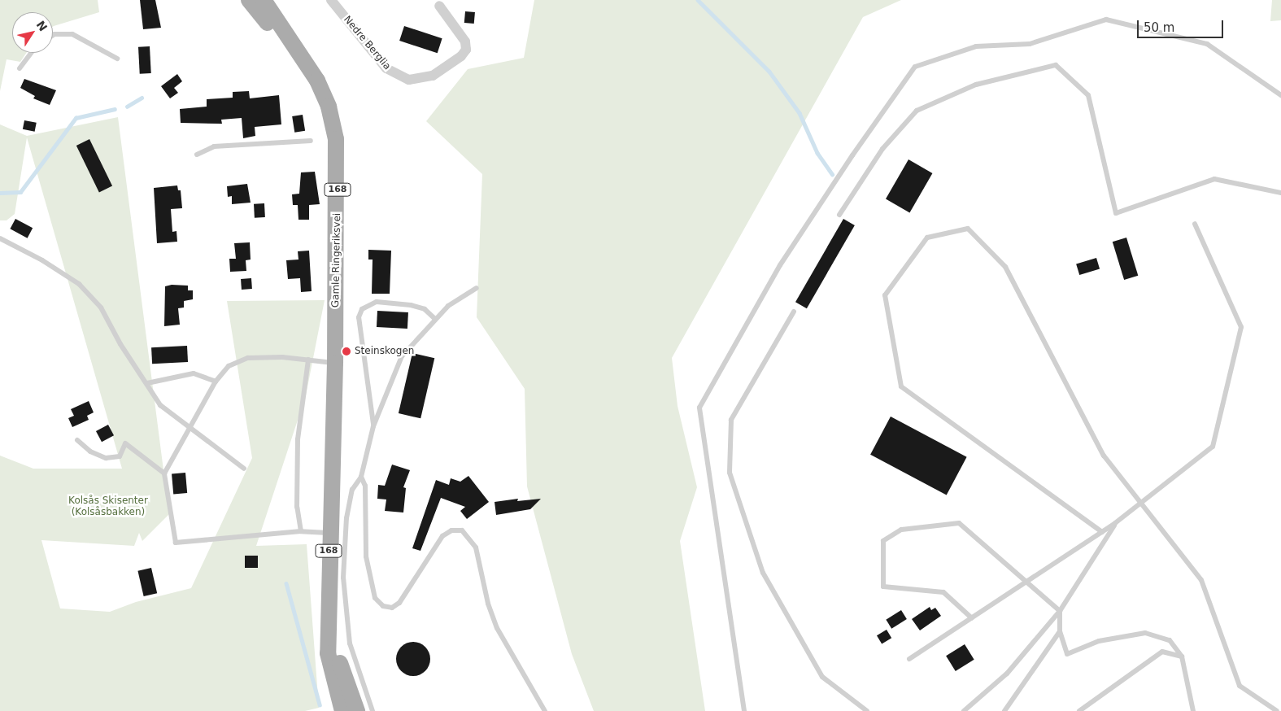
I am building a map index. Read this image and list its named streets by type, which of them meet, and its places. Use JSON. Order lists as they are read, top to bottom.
{
  "streets": {
    "main road": ["168", "Gamle Ringeriksvei"],
    "street": ["Nedre Berglia"]
  },
  "parks": ["Kolsås Skisenter (Kolsåsbakken)"],
  "places": ["Steinskogen"],
  "scale_bar": "50 m",
  "north": "top right"
}
